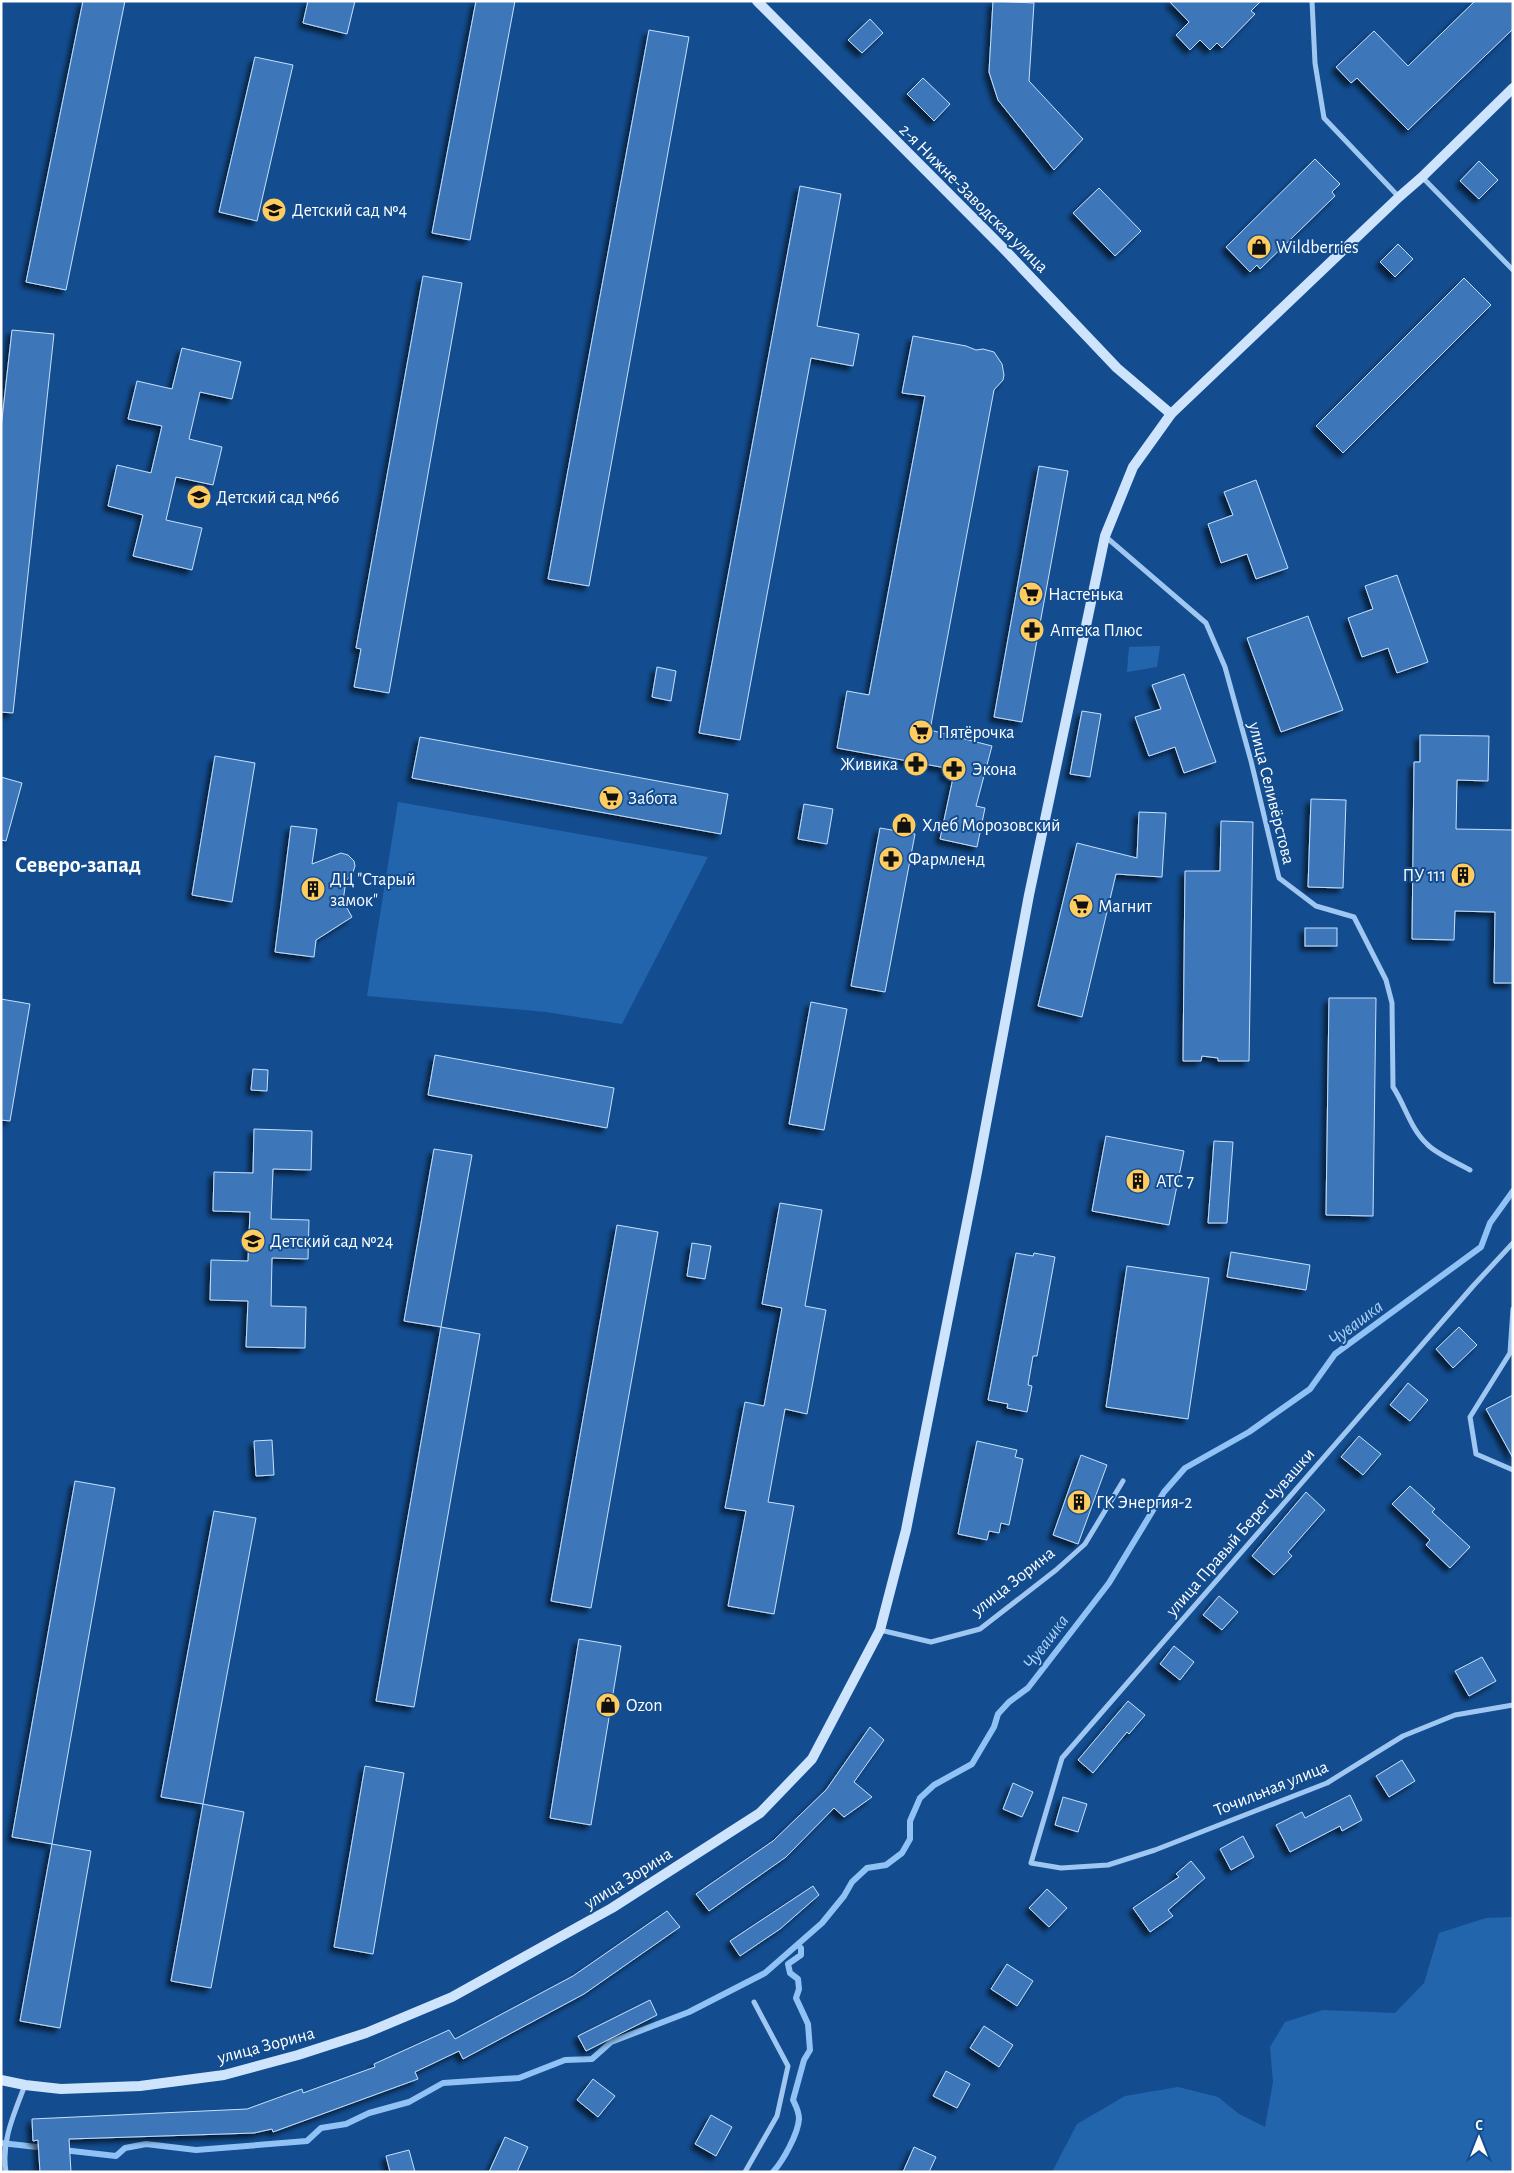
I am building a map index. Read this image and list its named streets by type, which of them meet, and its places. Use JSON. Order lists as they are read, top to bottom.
{
  "streets": {
    "main road": ["2-я Нижне-Заводская улица", "улица Зорина"],
    "street": ["улица Селивёрстова", "улица Правый Берег Чувашки", "Точильная улица"]
  },
  "crossings": [
    ["улица Правый Берег Чувашки", "Точильная улица"]
  ],
  "districts": ["Северо-запад"],
  "water": ["Чувашка"],
  "places": {
    "school or university": ["Детский сад №4", "Детский сад №66", "Детский сад №24"],
    "shop": ["Wildberries", "Хлеб Морозовский", "Ozon"],
    "supermarket": [
      "Настенька",
      "Пятёрочка",
      "Забота",
      "Магнит"
    ],
    "pharmacy": [
      "Аптека Плюс",
      "Живика",
      "Экона",
      "Фармленд"
    ],
    "building": [
      "ПУ 111",
      "ДЦ \"Старый замок\"",
      "АТС 7",
      "ГК Энергия-2"
    ]
  },
  "north": "top"
}
